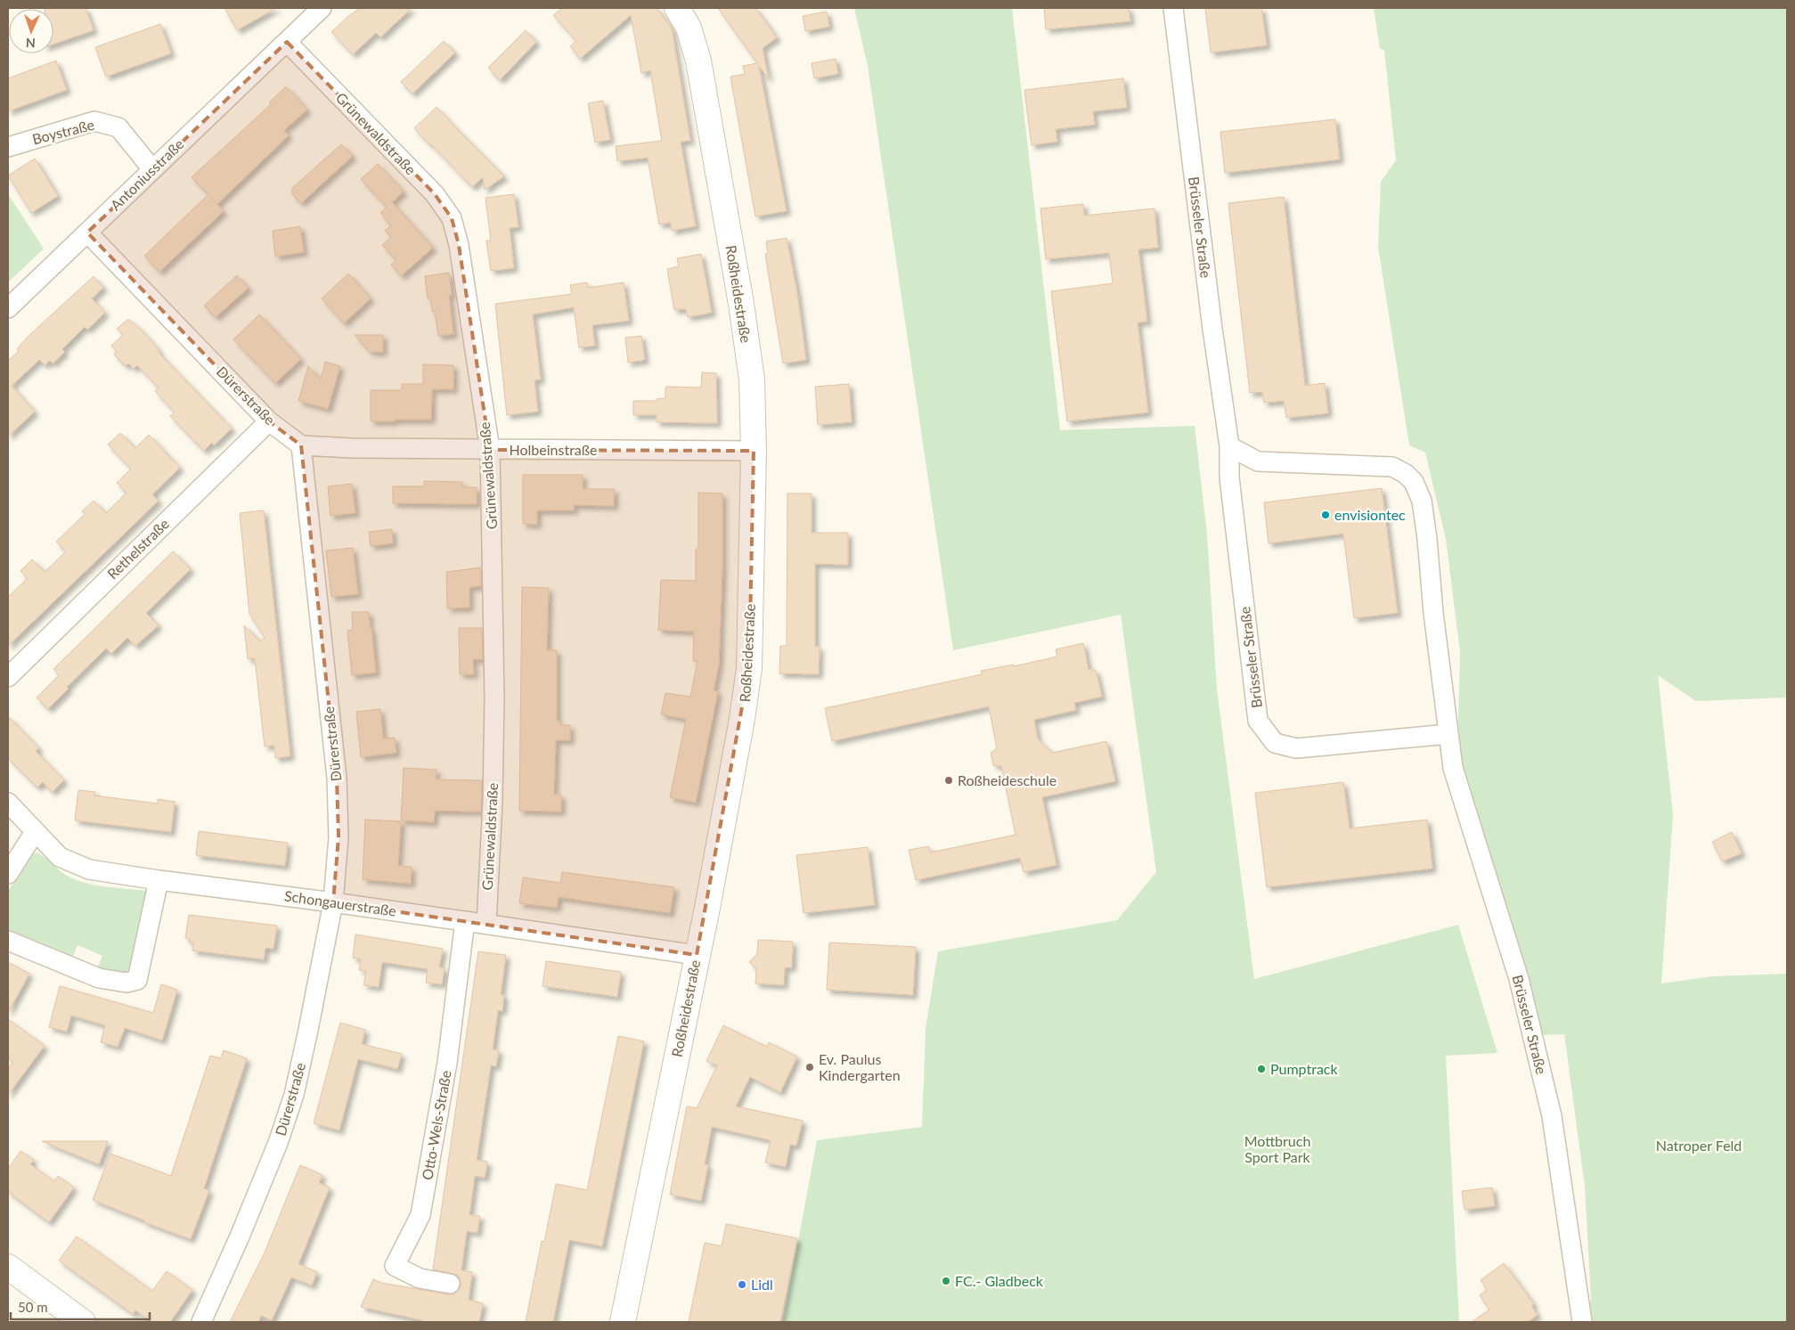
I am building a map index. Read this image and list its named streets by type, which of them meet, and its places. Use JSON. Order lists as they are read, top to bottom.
{
  "streets": {
    "street": [
      "Boystraße",
      "Grünewaldstraße",
      "Antoniusstraße",
      "Brüsseler Straße",
      "Roßheidestraße",
      "Dürerstraße",
      "Holbeinstraße",
      "Rethelstraße",
      "Schongauerstraße",
      "Otto-Wels-Straße"
    ]
  },
  "crossings": [
    ["Boystraße", "Antoniusstraße"],
    ["Grünewaldstraße", "Antoniusstraße"],
    ["Grünewaldstraße", "Holbeinstraße"],
    ["Grünewaldstraße", "Schongauerstraße"],
    ["Antoniusstraße", "Dürerstraße"],
    ["Roßheidestraße", "Holbeinstraße"],
    ["Roßheidestraße", "Schongauerstraße"],
    ["Dürerstraße", "Holbeinstraße"],
    ["Dürerstraße", "Rethelstraße"],
    ["Dürerstraße", "Schongauerstraße"],
    ["Schongauerstraße", "Otto-Wels-Straße"]
  ],
  "parks": ["Mottbruch Sport Park", "Natroper Feld"],
  "places": [
    "envisiontec",
    "Roßheideschule",
    "Ev. Paulus Kindergarten",
    "Pumptrack",
    "FC.- Gladbeck",
    "Lidl"
  ],
  "scale_bar": "50 m",
  "north": "bottom"
}
